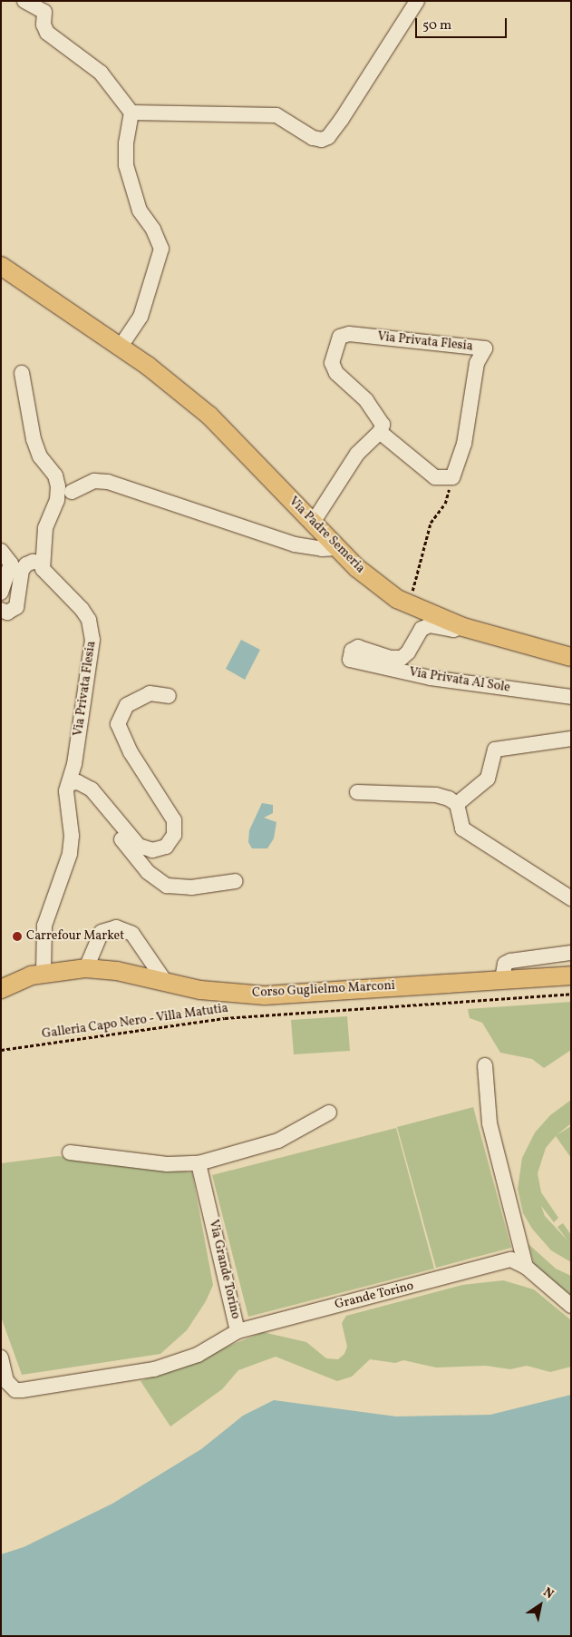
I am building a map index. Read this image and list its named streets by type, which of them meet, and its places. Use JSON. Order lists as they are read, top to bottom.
{
  "streets": {
    "main road": ["Via Padre Semeria", "Corso Guglielmo Marconi"],
    "street": [
      "Via Privata Flesia",
      "Via Privata Al Sole",
      "Via Grande Torino",
      "Grande Torino"
    ],
    "path": ["Galleria Capo Nero - Villa Matutia"]
  },
  "crossings": [
    ["Via Privata Flesia", "Corso Guglielmo Marconi"],
    ["Via Padre Semeria", "Via Privata Al Sole"],
    ["Via Grande Torino", "Grande Torino"]
  ],
  "places": ["Carrefour Market"],
  "scale_bar": "50 m",
  "north": "top right"
}
